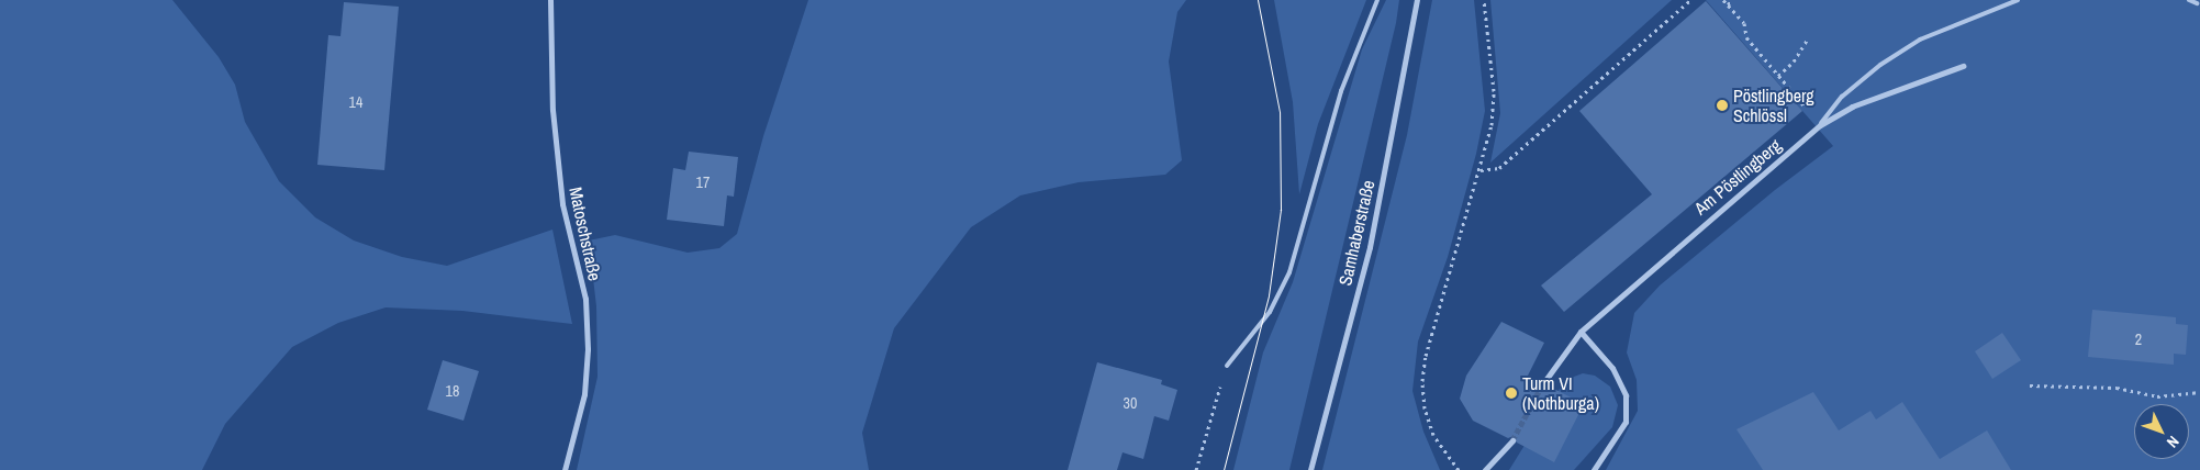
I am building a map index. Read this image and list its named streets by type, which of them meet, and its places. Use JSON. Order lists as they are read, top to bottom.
{
  "streets": {
    "street": ["Am Pöstlingberg", "Samhaberstraße", "Matoschstraße"]
  },
  "places": ["Pöstlingberg Schlössl", "Turm VI (Nothburga)"],
  "house_numbers": [
    "14",
    "17",
    "2",
    "18",
    "30"
  ],
  "north": "bottom right"
}
